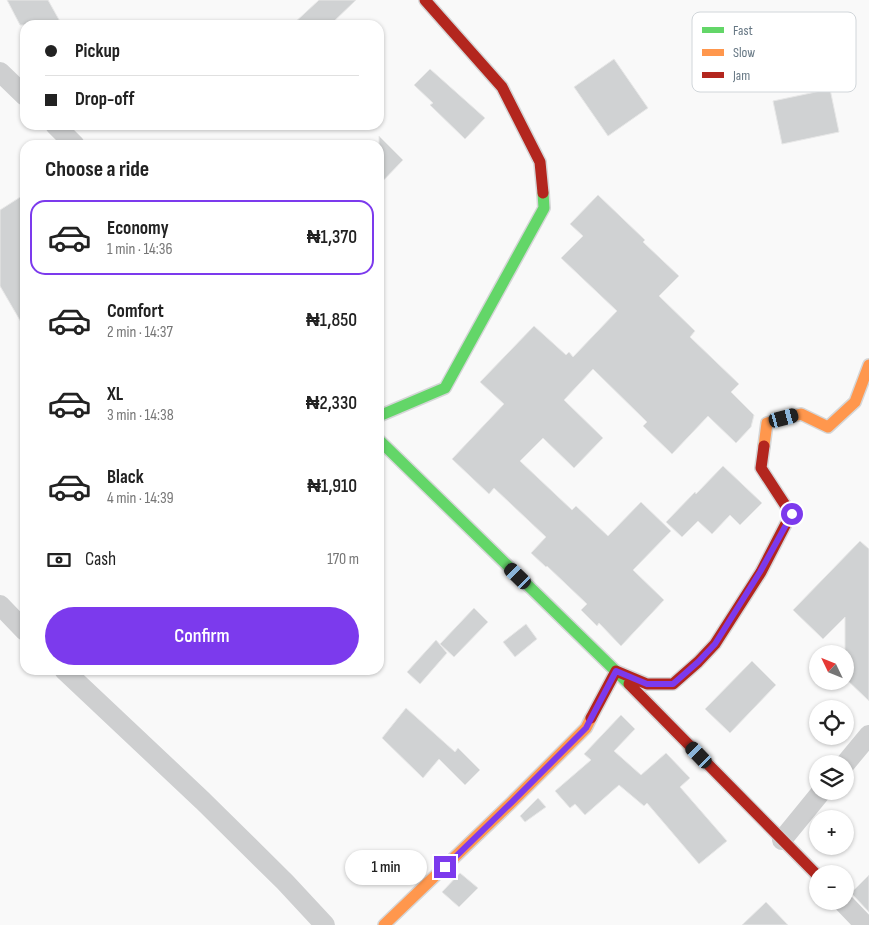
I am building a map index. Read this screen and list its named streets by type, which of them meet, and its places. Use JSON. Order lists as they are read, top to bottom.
{
  "legend": ["Fast", "Slow", "Jam"],
  "north": "top left",
  "page": {
    "banner": ["Pickup", "Drop-off"],
    "heading": "Choose a ride",
    "list": [
      {
        "name": "Economy",
        "note": "1 min · 14:36",
        "value": "₦1,370"
      },
      {
        "name": "Comfort",
        "note": "2 min · 14:37",
        "value": "₦1,850"
      },
      {
        "name": "XL",
        "note": "3 min · 14:38",
        "value": "₦2,330"
      },
      {
        "name": "Black",
        "note": "4 min · 14:39",
        "value": "₦1,910"
      }
    ],
    "pay": ["Cash", "170 m"],
    "buttons": "Confirm",
    "map_buttons": ["+", "−"],
    "bubble": "1 min"
  }
}
